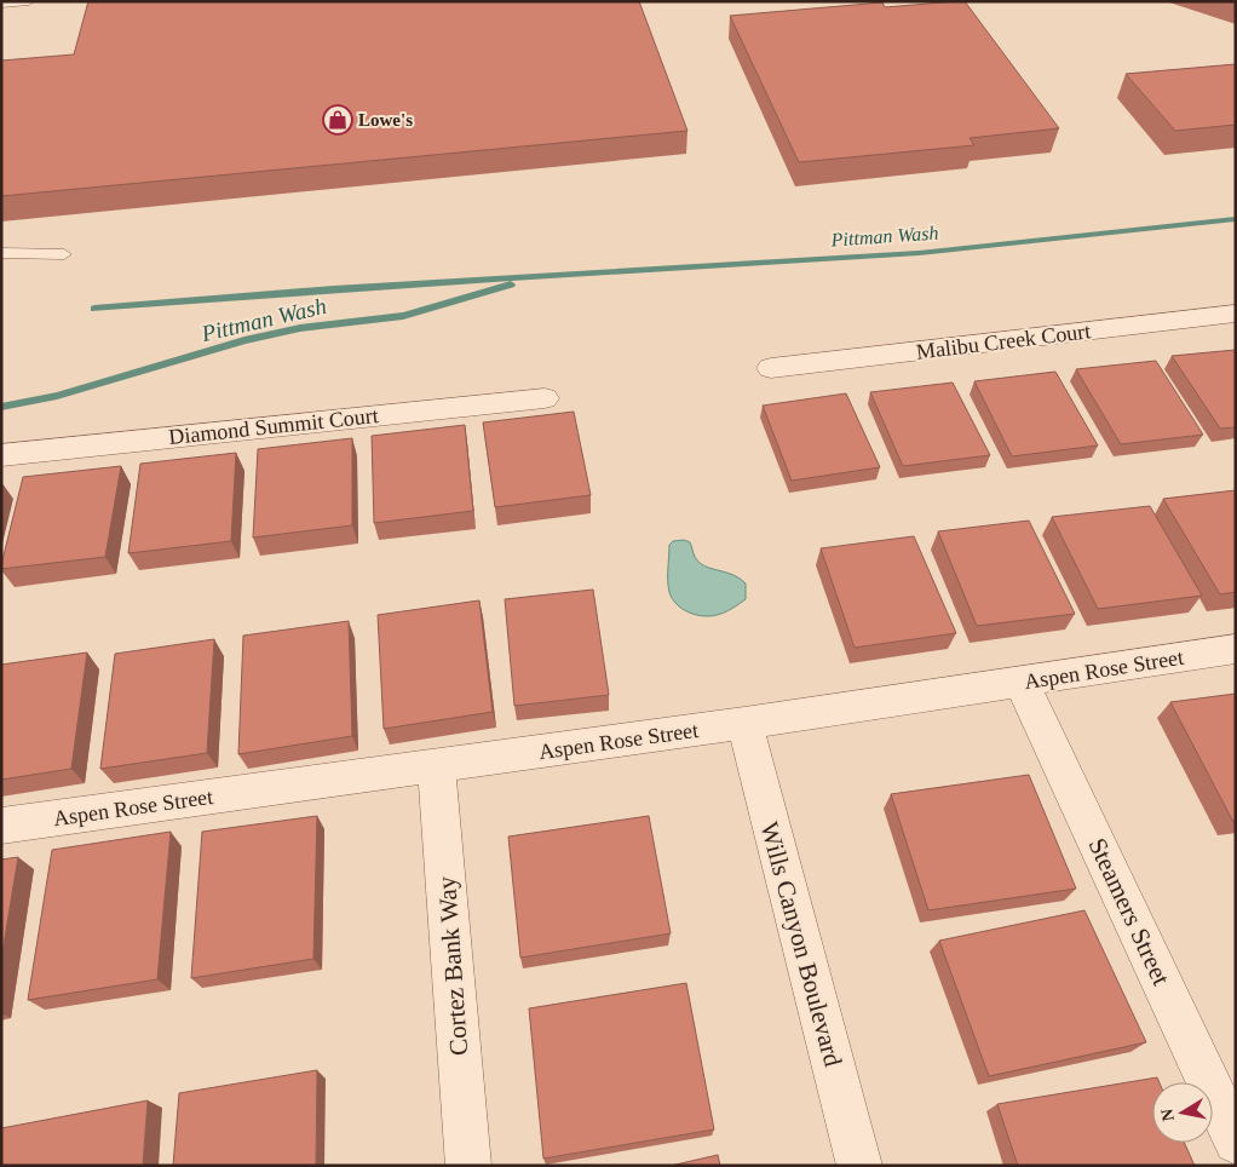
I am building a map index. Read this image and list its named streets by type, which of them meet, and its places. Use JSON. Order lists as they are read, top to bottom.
{
  "streets": {
    "street": [
      "Malibu Creek Court",
      "Diamond Summit Court",
      "Aspen Rose Street",
      "Steamers Street",
      "Wills Canyon Boulevard",
      "Cortez Bank Way"
    ]
  },
  "crossings": [
    ["Aspen Rose Street", "Steamers Street"],
    ["Aspen Rose Street", "Wills Canyon Boulevard"],
    ["Aspen Rose Street", "Cortez Bank Way"]
  ],
  "water": ["Pittman Wash"],
  "places": {
    "shop": ["Lowe's"]
  },
  "north": "left"
}
